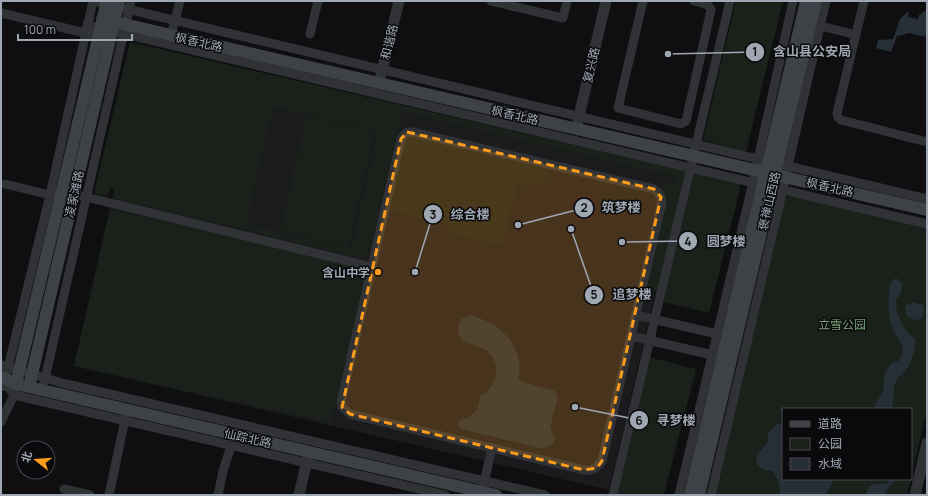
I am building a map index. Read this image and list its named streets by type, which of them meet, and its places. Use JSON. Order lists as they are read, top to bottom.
{
  "streets": {
    "main road": [
      "枫香北路",
      "凌家滩路",
      "褒禅山西路",
      "仙踪北路"
    ],
    "street": ["和谐路", "复兴路"]
  },
  "crossings": [
    ["枫香北路", "和谐路"],
    ["枫香北路", "复兴路"],
    ["枫香北路", "凌家滩路"],
    ["枫香北路", "褒禅山西路"],
    ["凌家滩路", "仙踪北路"]
  ],
  "parks": ["立雪公园"],
  "places": [
    "含山县公安局",
    "筑梦楼",
    "追梦楼",
    "圆梦楼",
    "含山中学",
    "综合楼",
    "寻梦楼"
  ],
  "legend": ["道路", "公园", "水域"],
  "scale_bar": "100 m",
  "north": "left"
}
